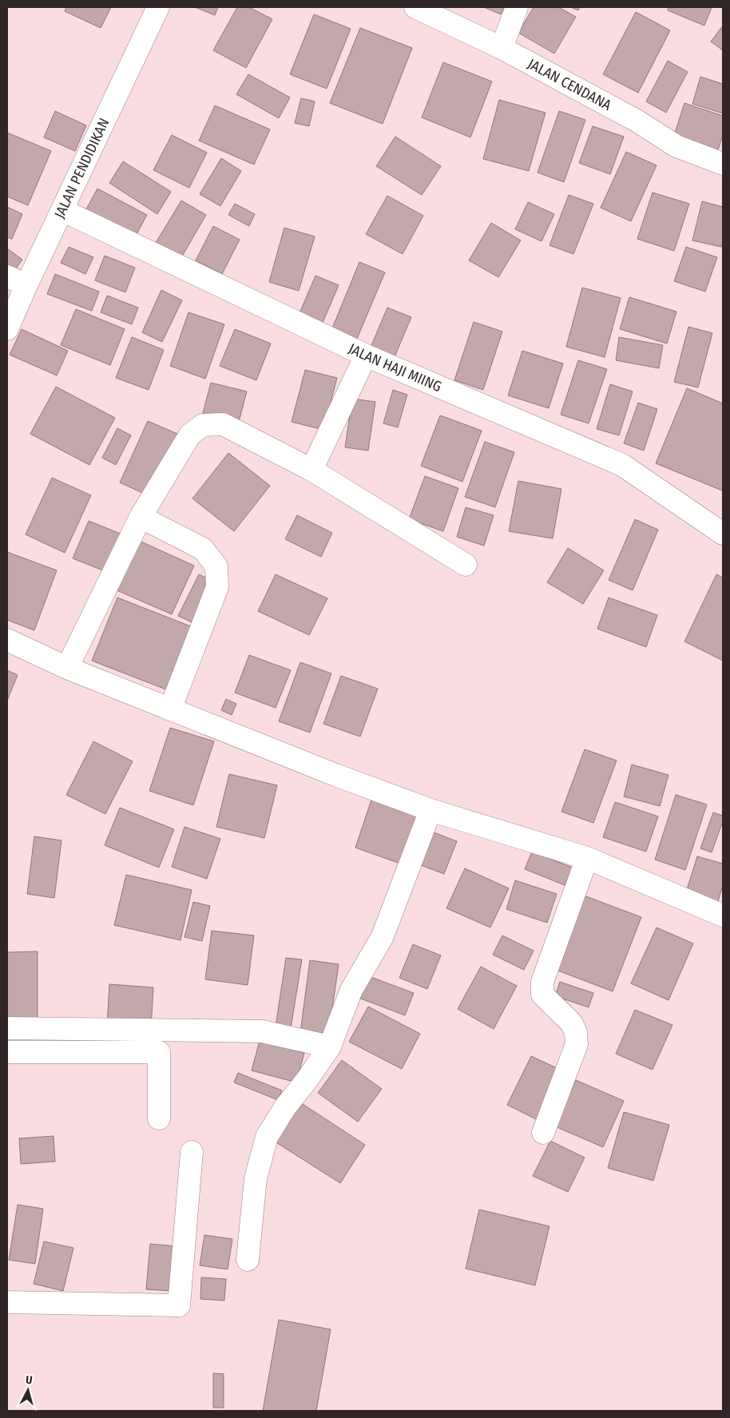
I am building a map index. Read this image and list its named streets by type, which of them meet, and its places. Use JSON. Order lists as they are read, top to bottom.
{
  "streets": {
    "street": ["JALAN CENDANA", "JALAN PENDIDIKAN", "JALAN HAJI MIING"]
  },
  "crossings": [
    ["JALAN PENDIDIKAN", "JALAN HAJI MIING"]
  ],
  "north": "top"
}
